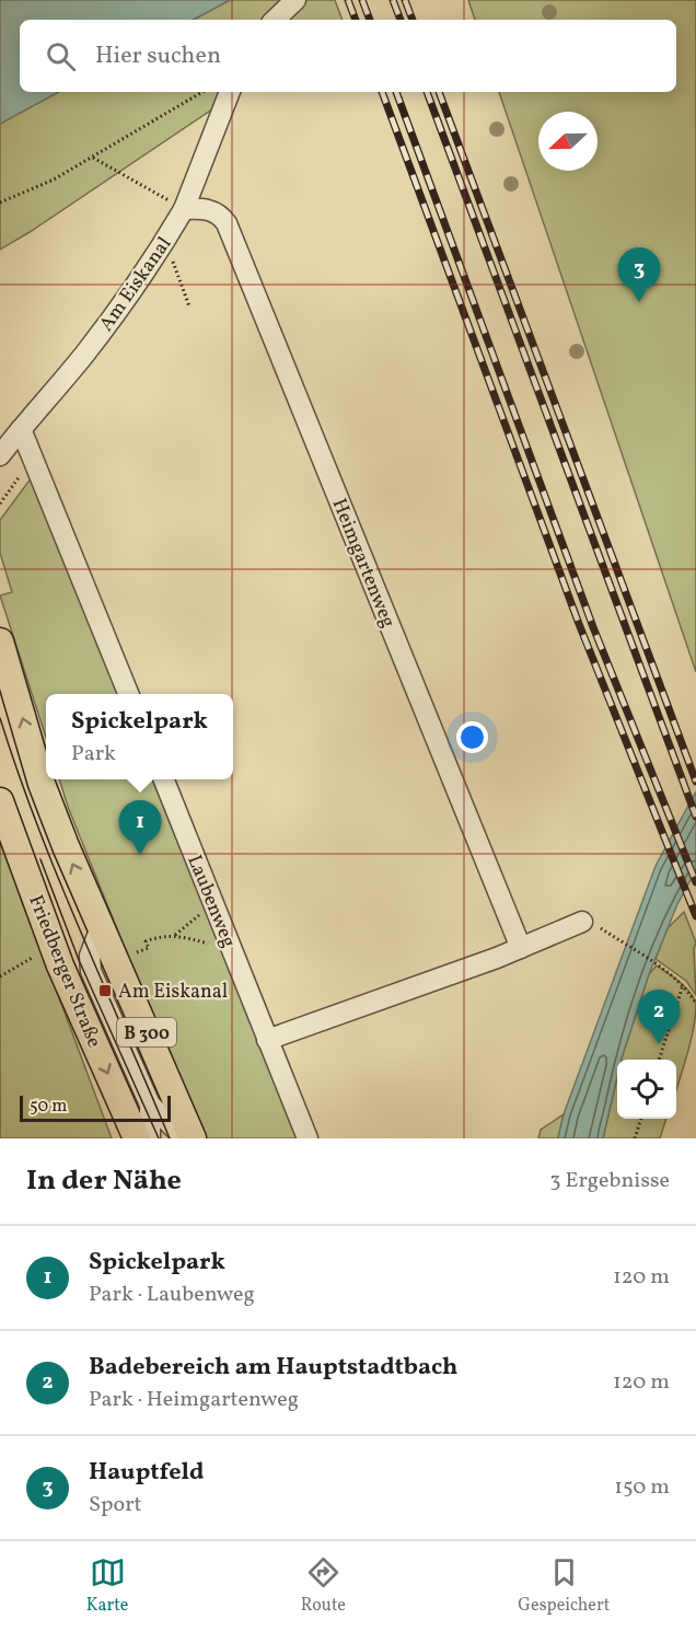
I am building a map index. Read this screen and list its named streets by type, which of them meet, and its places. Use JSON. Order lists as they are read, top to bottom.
{
  "streets": {
    "main road": ["Friedberger Straße", "B 300"],
    "street": ["Am Eiskanal", "Heimgartenweg", "Laubenweg"]
  },
  "crossings": [
    ["Am Eiskanal", "Heimgartenweg"]
  ],
  "places": {
    "transit": ["Am Eiskanal"]
  },
  "scale_bar": "50 m",
  "north": "left",
  "page": {
    "search": "Hier suchen",
    "pins": ["3", "1", "2"],
    "popup": ["Spickelpark", "Park"],
    "scale": "50 m",
    "heading": ["In der Nähe", "3 Ergebnisse"],
    "list": [
      {
        "mark": "1",
        "name": "Spickelpark",
        "note": "Park · Laubenweg",
        "value": "120 m"
      },
      {
        "mark": "2",
        "name": "Badebereich am Hauptstadtbach",
        "note": "Park · Heimgartenweg",
        "value": "120 m"
      },
      {
        "mark": "3",
        "name": "Hauptfeld",
        "note": "Sport",
        "value": "150 m"
      }
    ],
    "nav": ["Karte", "Route", "Gespeichert"]
  }
}
